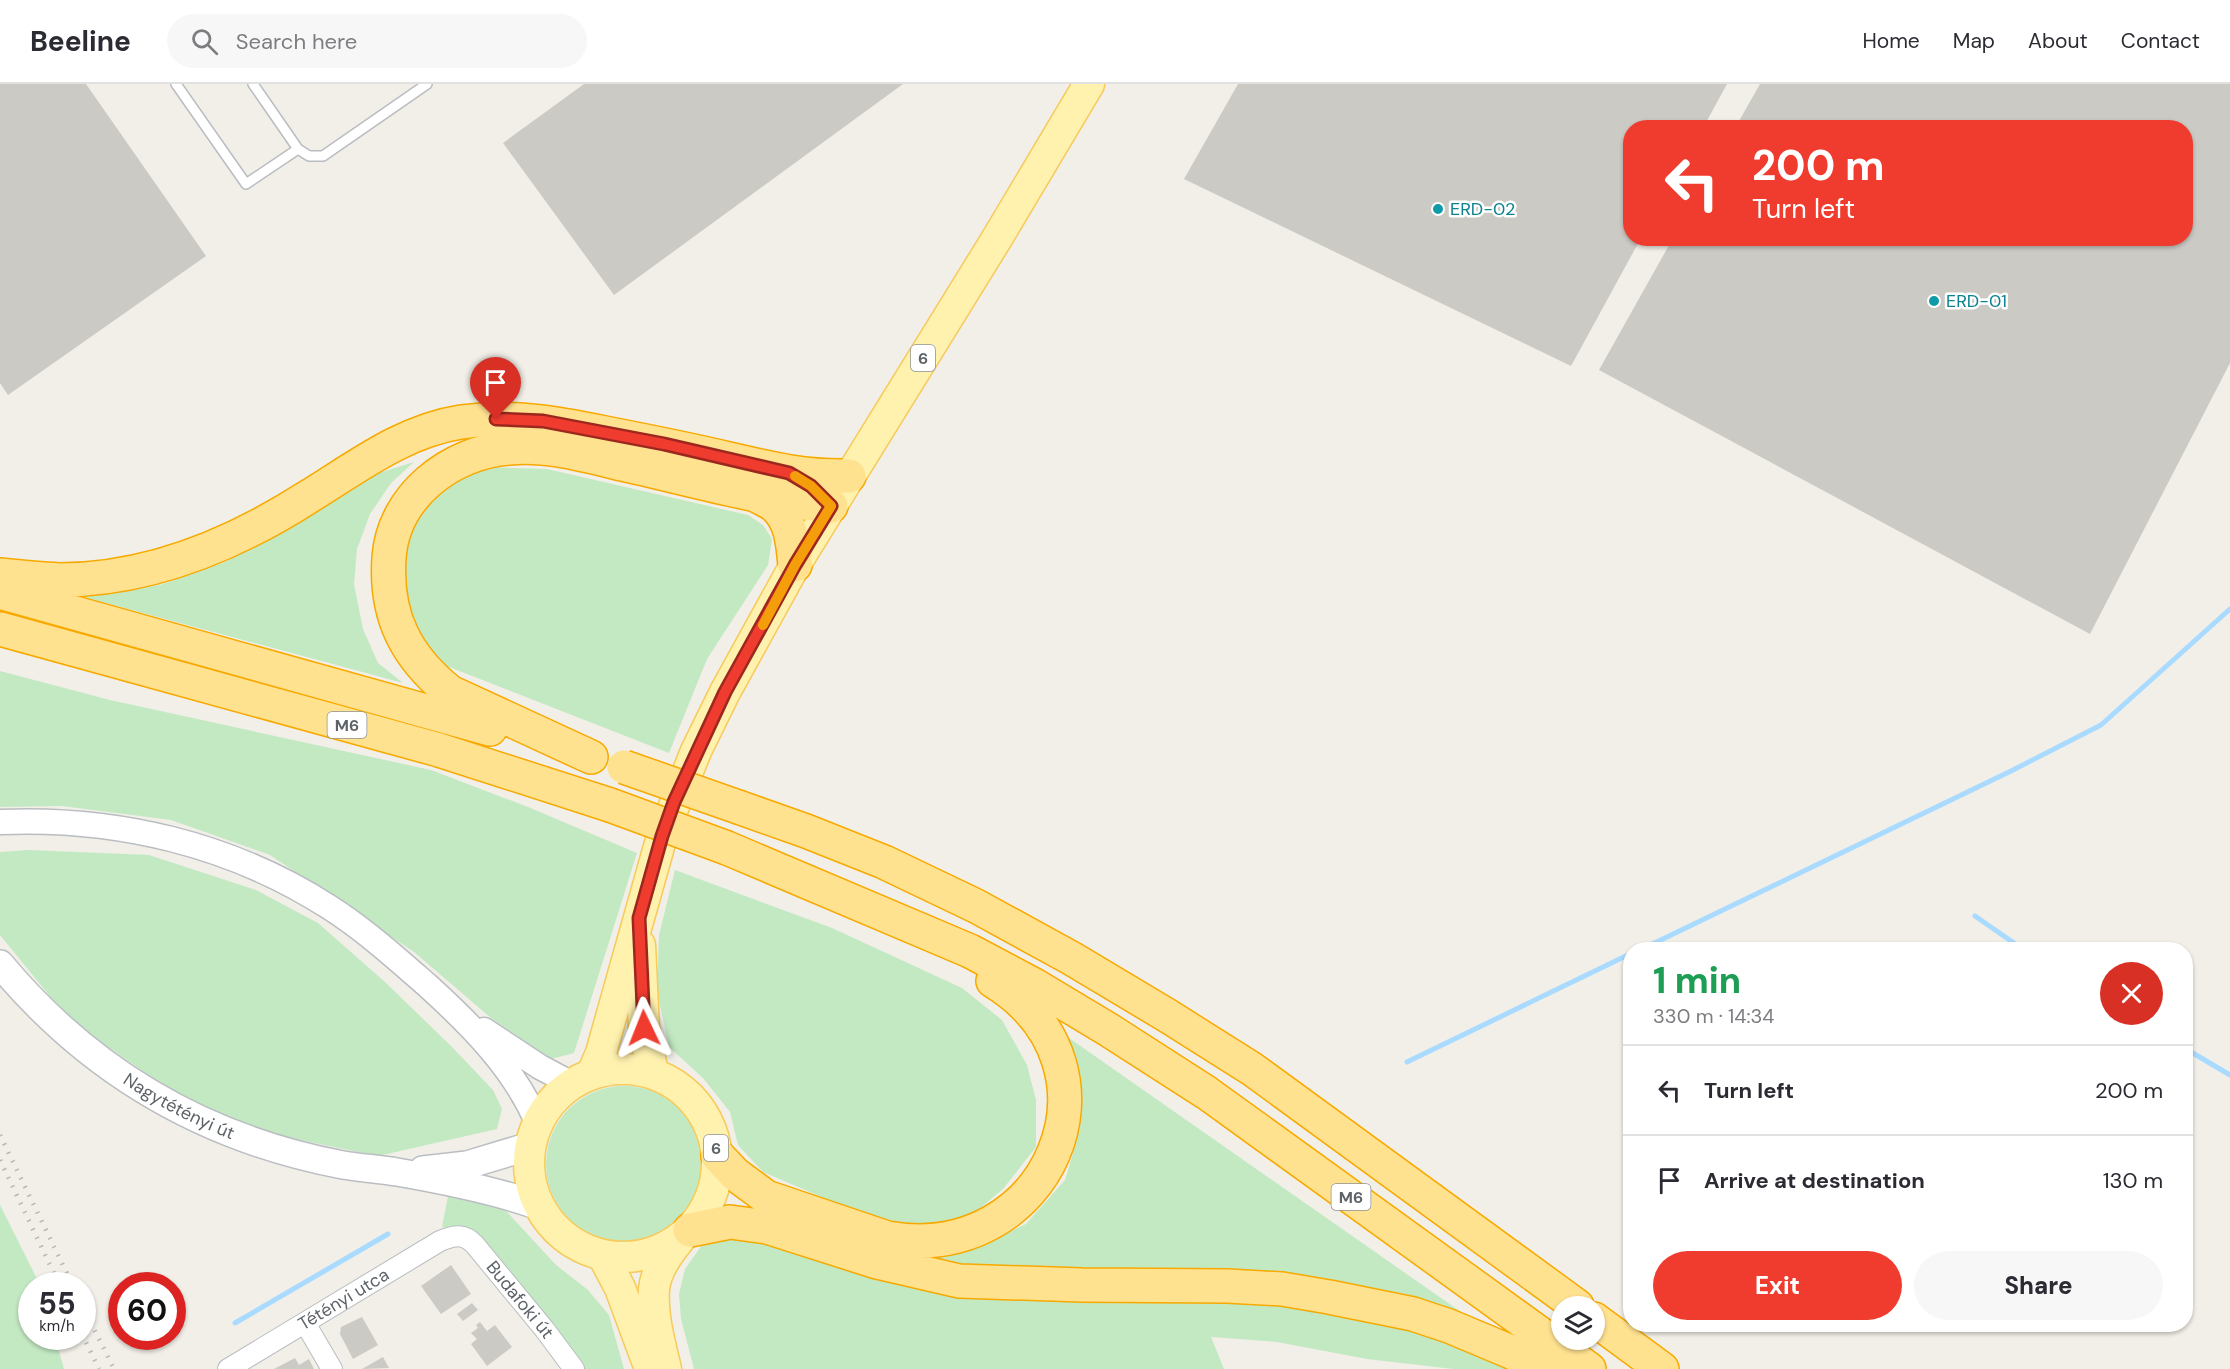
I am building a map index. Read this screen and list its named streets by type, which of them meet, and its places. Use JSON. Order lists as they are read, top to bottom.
{
  "streets": {
    "highway": ["M6"],
    "main road": ["6", "Nagytétényi út"],
    "street": ["Tétényi utca", "Budafoki út"]
  },
  "crossings": [
    ["6", "Nagytétényi út"],
    ["Tétényi utca", "Budafoki út"]
  ],
  "places": ["ERD-02", "ERD-01"],
  "page": {
    "header": "Beeline",
    "search": "Search here",
    "nav": [
      "Home",
      "Map",
      "About",
      "Contact"
    ],
    "turn": ["200 m", "Turn left"],
    "heading": ["1 min", "330 m · 14:34"],
    "list": [
      {
        "name": "Turn left",
        "value": "200 m"
      },
      {
        "name": "Arrive at destination",
        "value": "130 m"
      }
    ],
    "buttons": ["Exit", "Share"],
    "speed": "55 km/h",
    "limit": "60"
  }
}
